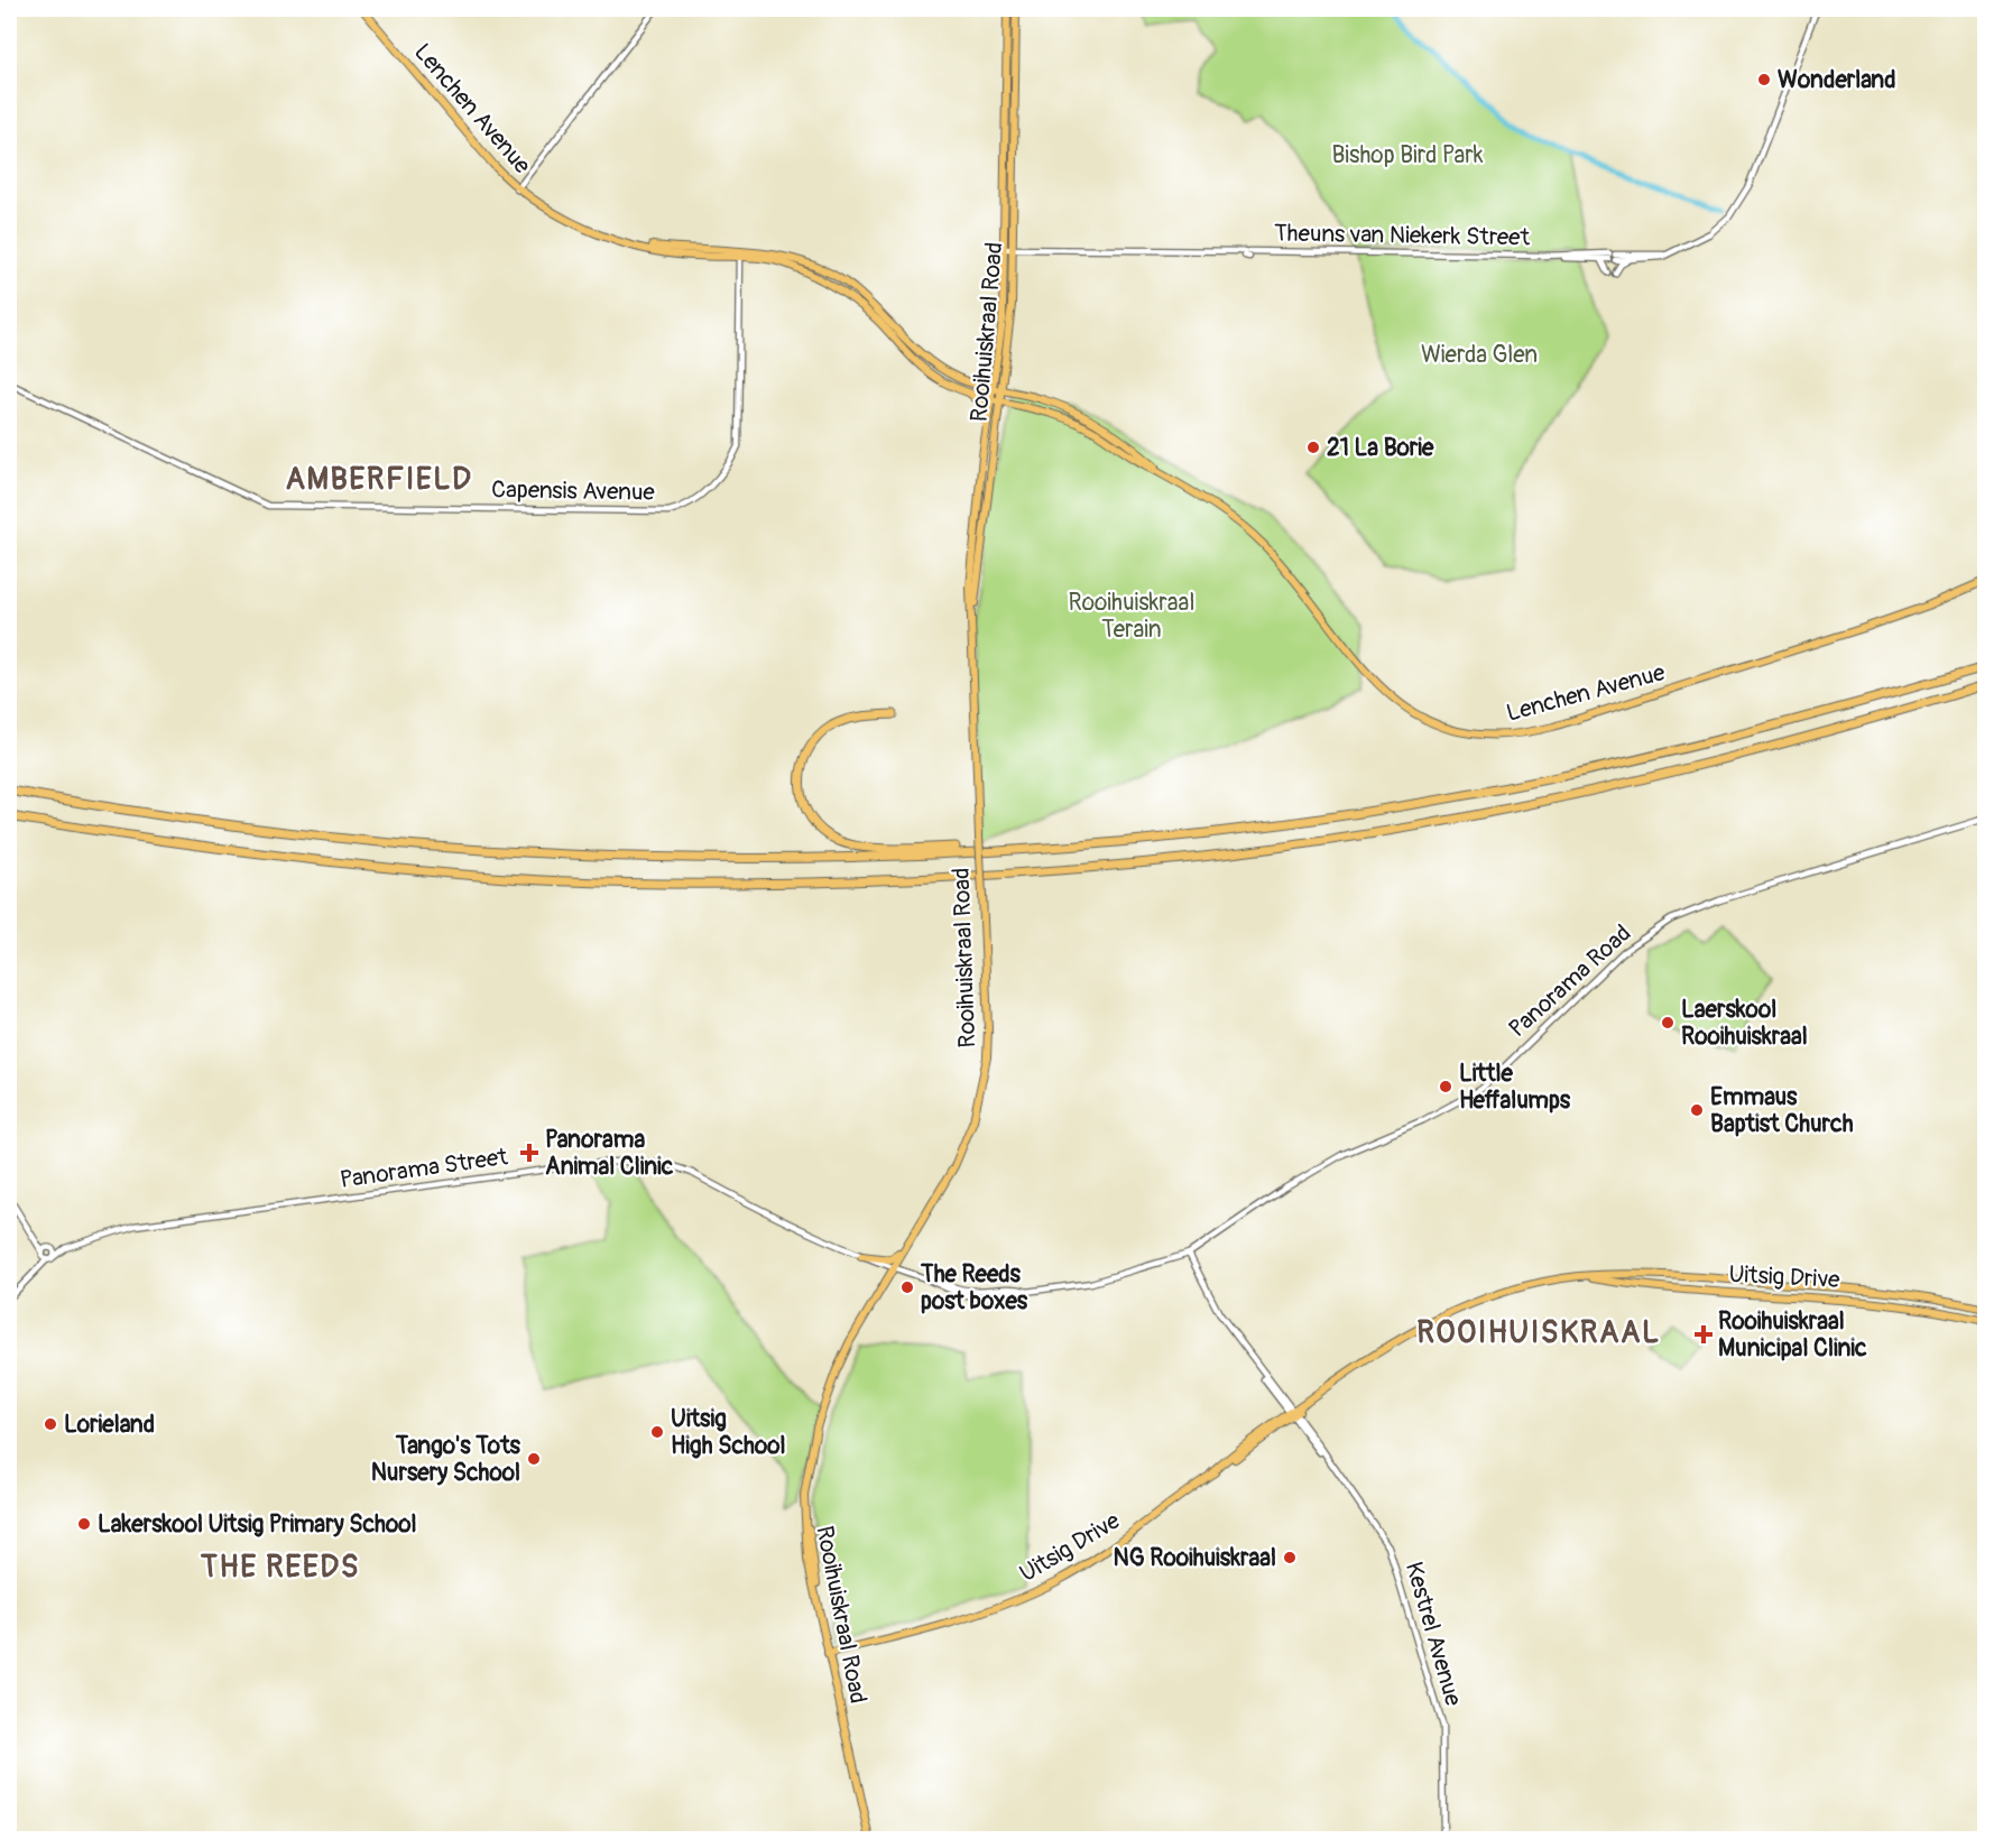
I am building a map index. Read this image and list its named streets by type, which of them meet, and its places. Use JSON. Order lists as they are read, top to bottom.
{
  "streets": {
    "main road": ["Lenchen Avenue", "Rooihuiskraal Road", "Uitsig Drive"],
    "street": [
      "Theuns van Niekerk Street",
      "Capensis Avenue",
      "Panorama Road",
      "Panorama Street",
      "Kestrel Avenue"
    ]
  },
  "crossings": [
    ["Lenchen Avenue", "Rooihuiskraal Road"],
    ["Lenchen Avenue", "Capensis Avenue"],
    ["Theuns van Niekerk Street", "Rooihuiskraal Road"],
    ["Rooihuiskraal Road", "Panorama Street"],
    ["Rooihuiskraal Road", "Uitsig Drive"],
    ["Panorama Road", "Panorama Street"],
    ["Panorama Street", "Kestrel Avenue"],
    ["Uitsig Drive", "Kestrel Avenue"]
  ],
  "districts": ["AMBERFIELD", "ROOIHUISKRAAL", "THE REEDS"],
  "parks": ["Bishop Bird Park", "Wierda Glen", "Rooihuiskraal Terain"],
  "places": {
    "other": [
      "Wonderland",
      "21 La Borie",
      "Laerskool Rooihuiskraal",
      "Little Heffalumps",
      "Emmaus Baptist Church",
      "The Reeds post boxes",
      "Lorieland",
      "Uitsig High School",
      "Tango's Tots Nursery School",
      "Lakerskool Uitsig Primary School",
      "NG Rooihuiskraal"
    ],
    "health": ["Panorama Animal Clinic", "Rooihuiskraal Municipal Clinic"]
  }
}
